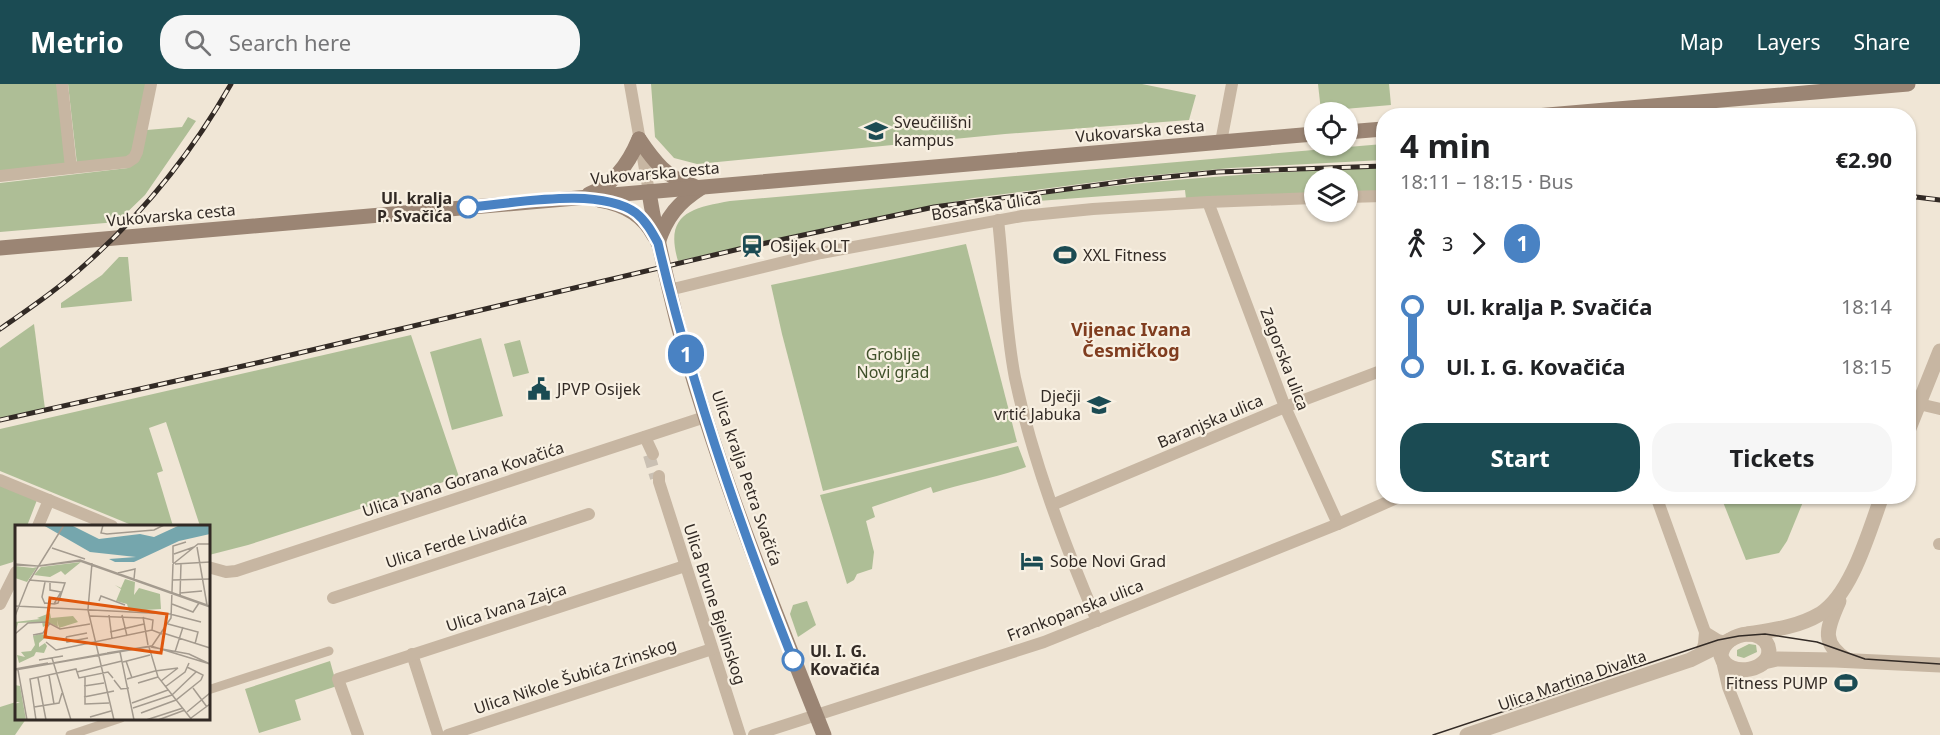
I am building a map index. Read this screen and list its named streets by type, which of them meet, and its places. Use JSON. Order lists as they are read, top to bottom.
{
  "streets": {
    "main road": ["Vukovarska cesta", "Ulica kralja Petra Svačića"],
    "street": [
      "Bosanska ulica",
      "Zagorska ulica",
      "Baranjska ulica",
      "Ulica Ivana Gorana Kovačića",
      "Ulica Ferde Livadića",
      "Ulica Brune Bjelinskog",
      "Ulica Ivana Zajca",
      "Frankopanska ulica",
      "Ulica Nikole Šubića Zrinskog",
      "Ulica Martina Divalta"
    ]
  },
  "crossings": [
    ["Vukovarska cesta", "Ulica kralja Petra Svačića"],
    ["Bosanska ulica", "Zagorska ulica"],
    ["Bosanska ulica", "Ulica kralja Petra Svačića"],
    ["Zagorska ulica", "Baranjska ulica"],
    ["Zagorska ulica", "Frankopanska ulica"],
    ["Ulica kralja Petra Svačića", "Ulica Ivana Gorana Kovačića"],
    ["Ulica kralja Petra Svačića", "Frankopanska ulica"],
    ["Ulica Brune Bjelinskog", "Ulica Ivana Zajca"],
    ["Ulica Brune Bjelinskog", "Ulica Nikole Šubića Zrinskog"]
  ],
  "districts": ["Vijenac Ivana Česmičkog"],
  "parks": ["Groblje Novi grad"],
  "places": {
    "school or university": ["Sveučilišni kampus", "Dječji vrtić Jabuka"],
    "other": ["Ul. kralja P. Svačića", "Ul. I. G. Kovačića"],
    "station": ["Osijek OLT"],
    "sports": ["XXL Fitness", "Fitness PUMP"],
    "public building": ["JPVP Osijek"],
    "hotel": ["Sobe Novi Grad"]
  },
  "lines": ["bus line 1"],
  "page": {
    "header": "Metrio",
    "search": "Search here",
    "nav": ["Map", "Layers", "Share"],
    "on_map": "1",
    "heading": ["4 min", "18:11 – 18:15 · Bus", "€2.90"],
    "legs": ["3", "1"],
    "list": [
      {
        "name": "Ul. kralja P. Svačića",
        "value": "18:14"
      },
      {
        "name": "Ul. I. G. Kovačića",
        "value": "18:15"
      }
    ],
    "buttons": ["Start", "Tickets"]
  }
}
